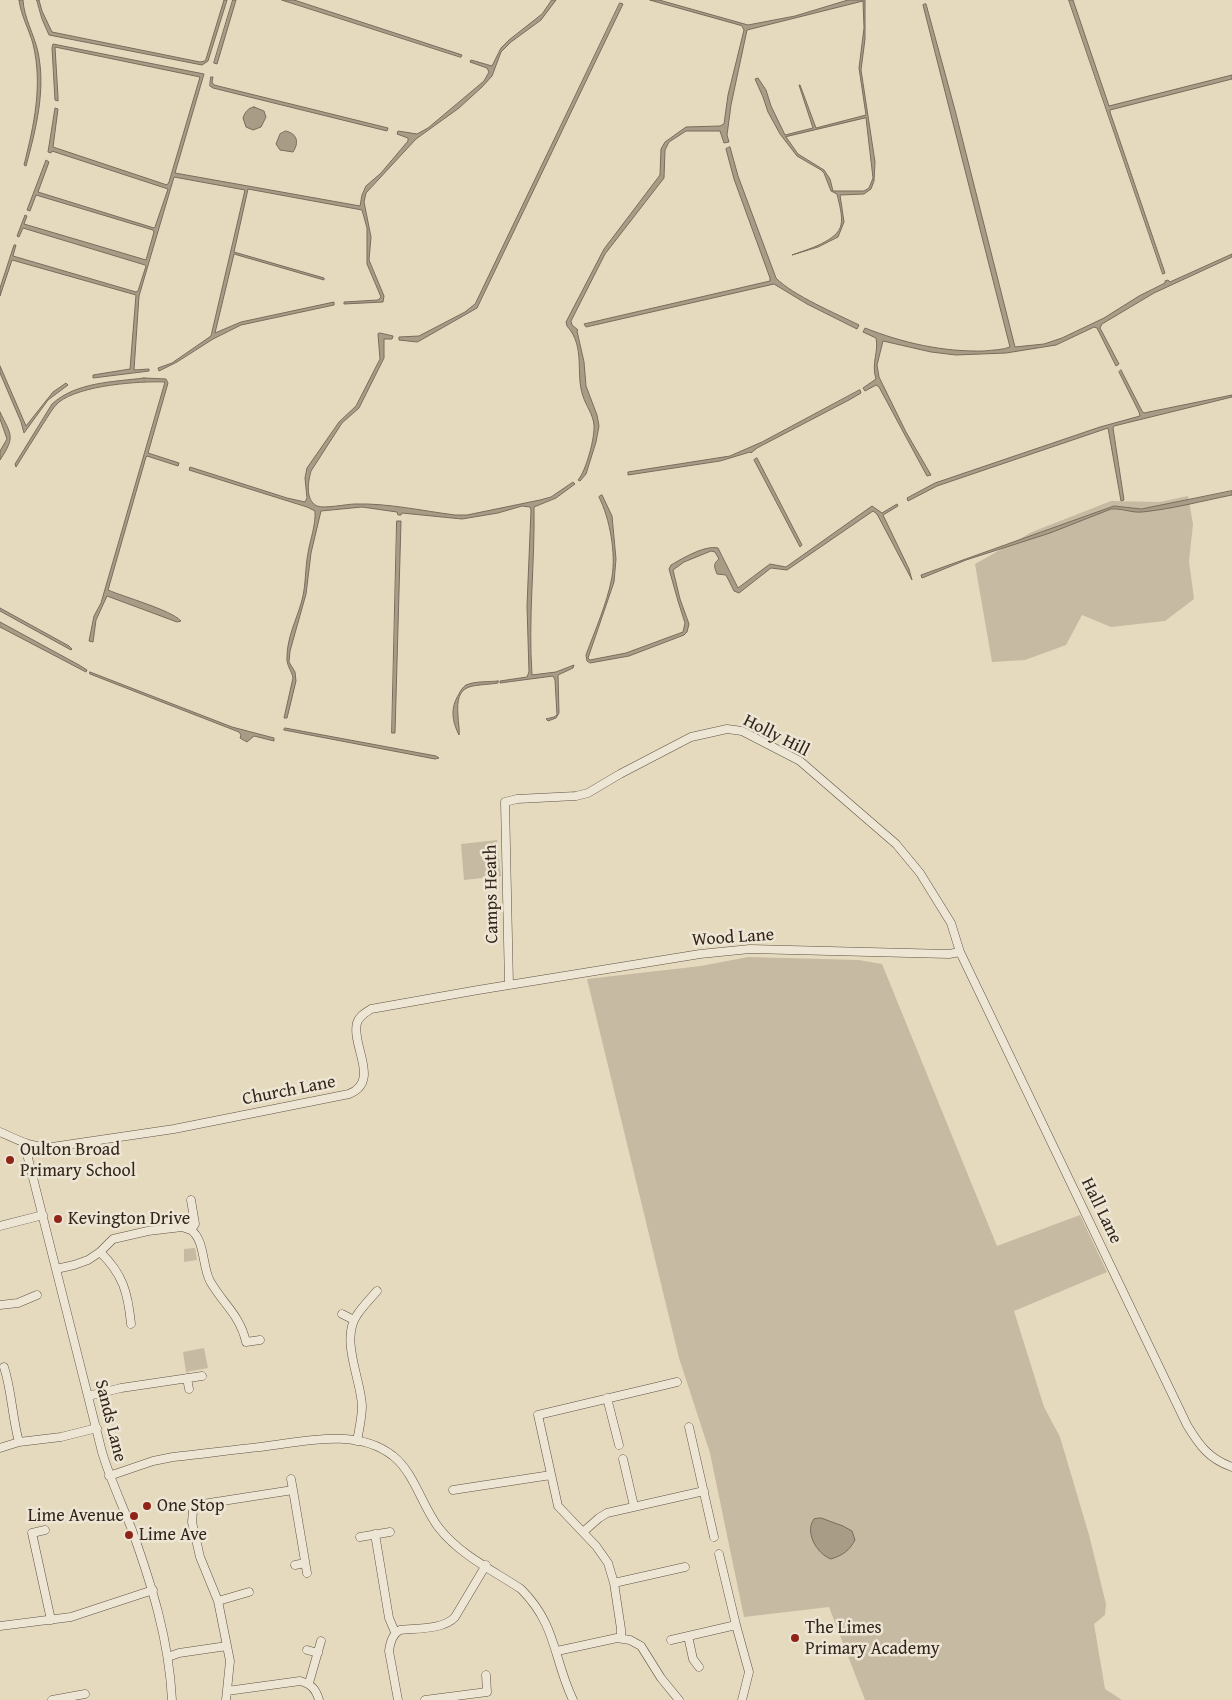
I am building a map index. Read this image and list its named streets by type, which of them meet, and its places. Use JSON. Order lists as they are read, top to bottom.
{
  "streets": {
    "street": [
      "Holly Hill",
      "Camps Heath",
      "Wood Lane",
      "Church Lane",
      "Hall Lane",
      "Sands Lane"
    ]
  },
  "crossings": [
    ["Holly Hill", "Camps Heath"],
    ["Holly Hill", "Wood Lane"],
    ["Holly Hill", "Hall Lane"],
    ["Camps Heath", "Wood Lane"],
    ["Camps Heath", "Church Lane"],
    ["Wood Lane", "Church Lane"],
    ["Wood Lane", "Hall Lane"],
    ["Church Lane", "Sands Lane"]
  ],
  "places": [
    "Oulton Broad Primary School",
    "Kevington Drive",
    "One Stop",
    "Lime Avenue",
    "Lime Ave",
    "The Limes Primary Academy"
  ]
}
